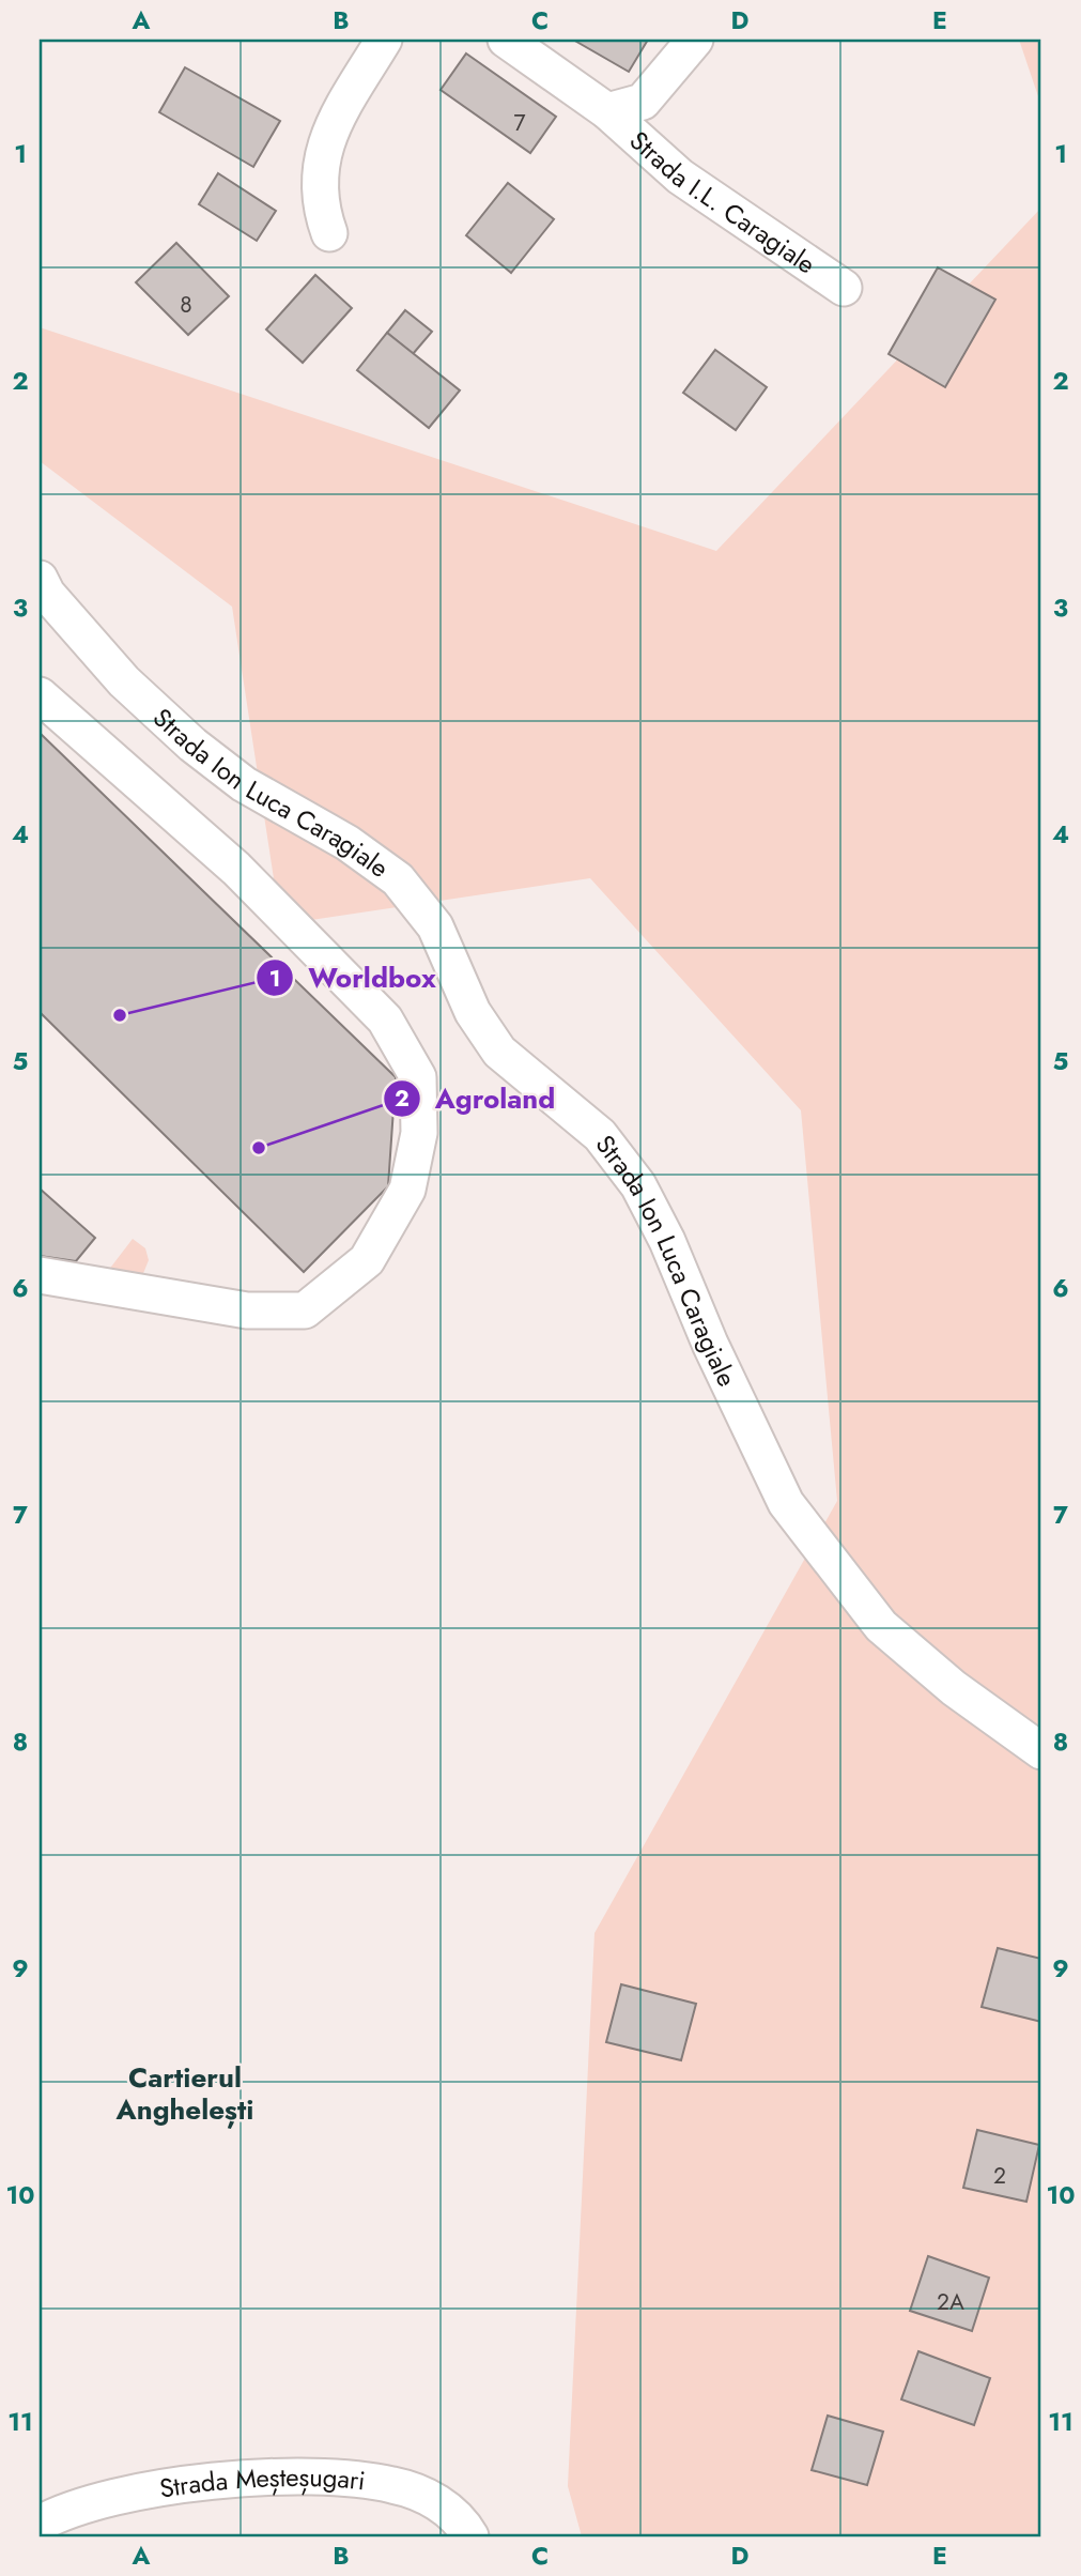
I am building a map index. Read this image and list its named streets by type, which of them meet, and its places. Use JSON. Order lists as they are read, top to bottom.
{
  "streets": {
    "street": ["Strada I.L. Caragiale", "Strada Ion Luca Caragiale", "Strada Meșteșugari"]
  },
  "districts": ["Cartierul Anghelești"],
  "places": ["Worldbox", "Agroland"],
  "house_numbers": [
    "7",
    "8",
    "2",
    "2A"
  ],
  "grid": {
    "columns": [
      "A",
      "B",
      "C",
      "D",
      "E"
    ],
    "rows": [
      "1",
      "2",
      "3",
      "4",
      "5",
      "6",
      "7",
      "8",
      "9",
      "10",
      "11"
    ]
  }
}
